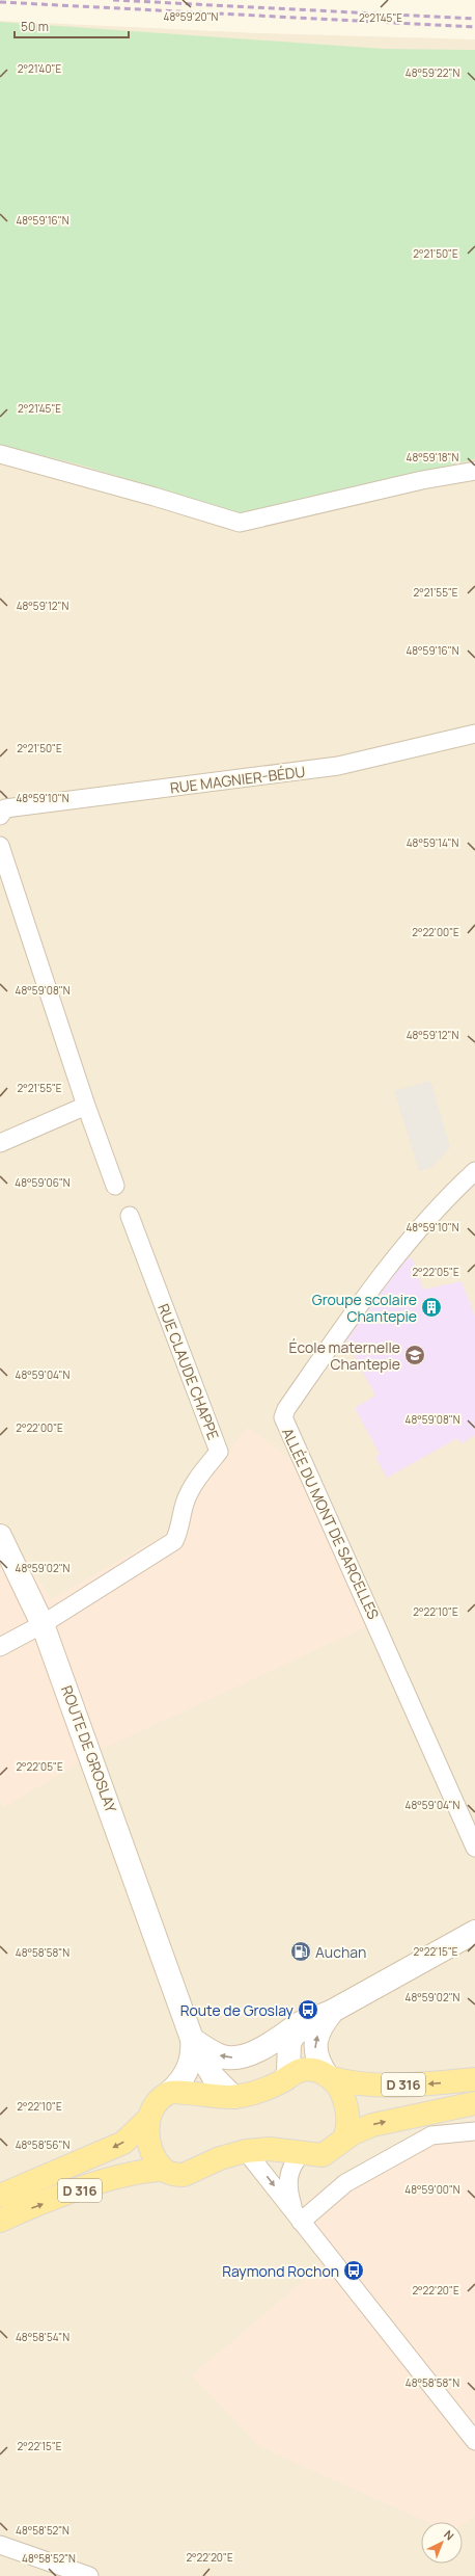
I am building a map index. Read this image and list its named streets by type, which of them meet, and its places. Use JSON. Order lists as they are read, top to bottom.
{
  "streets": {
    "main road": ["ROUTE DE GROSLAY", "D 316"],
    "street": ["RUE MAGNIER-BÉDU", "RUE CLAUDE CHAPPE", "ALLÉE DU MONT DE SARCELLES"]
  },
  "crossings": [
    ["RUE CLAUDE CHAPPE", "ROUTE DE GROSLAY"]
  ],
  "places": {
    "building": ["Groupe scolaire Chantepie"],
    "school or university": ["École maternelle Chantepie"],
    "fuel station": ["Auchan"],
    "bus stop": ["Route de Groslay", "Raymond Rochon"]
  },
  "scale_bar": "50 m",
  "north": "top right",
  "coordinates": [
    "48°59'20\"N",
    "2°21'45\"E",
    "2°21'40\"E",
    "48°59'22\"N",
    "48°59'16\"N",
    "2°21'50\"E",
    "48°59'18\"N",
    "2°21'55\"E",
    "48°59'12\"N",
    "48°59'10\"N",
    "48°59'14\"N",
    "2°22'00\"E",
    "48°59'08\"N",
    "48°59'06\"N",
    "2°22'05\"E",
    "48°59'04\"N",
    "48°59'02\"N",
    "2°22'10\"E",
    "2°22'15\"E",
    "48°58'58\"N",
    "48°58'56\"N",
    "48°59'00\"N",
    "2°22'20\"E",
    "48°58'54\"N",
    "48°58'52\"N"
  ]
}
